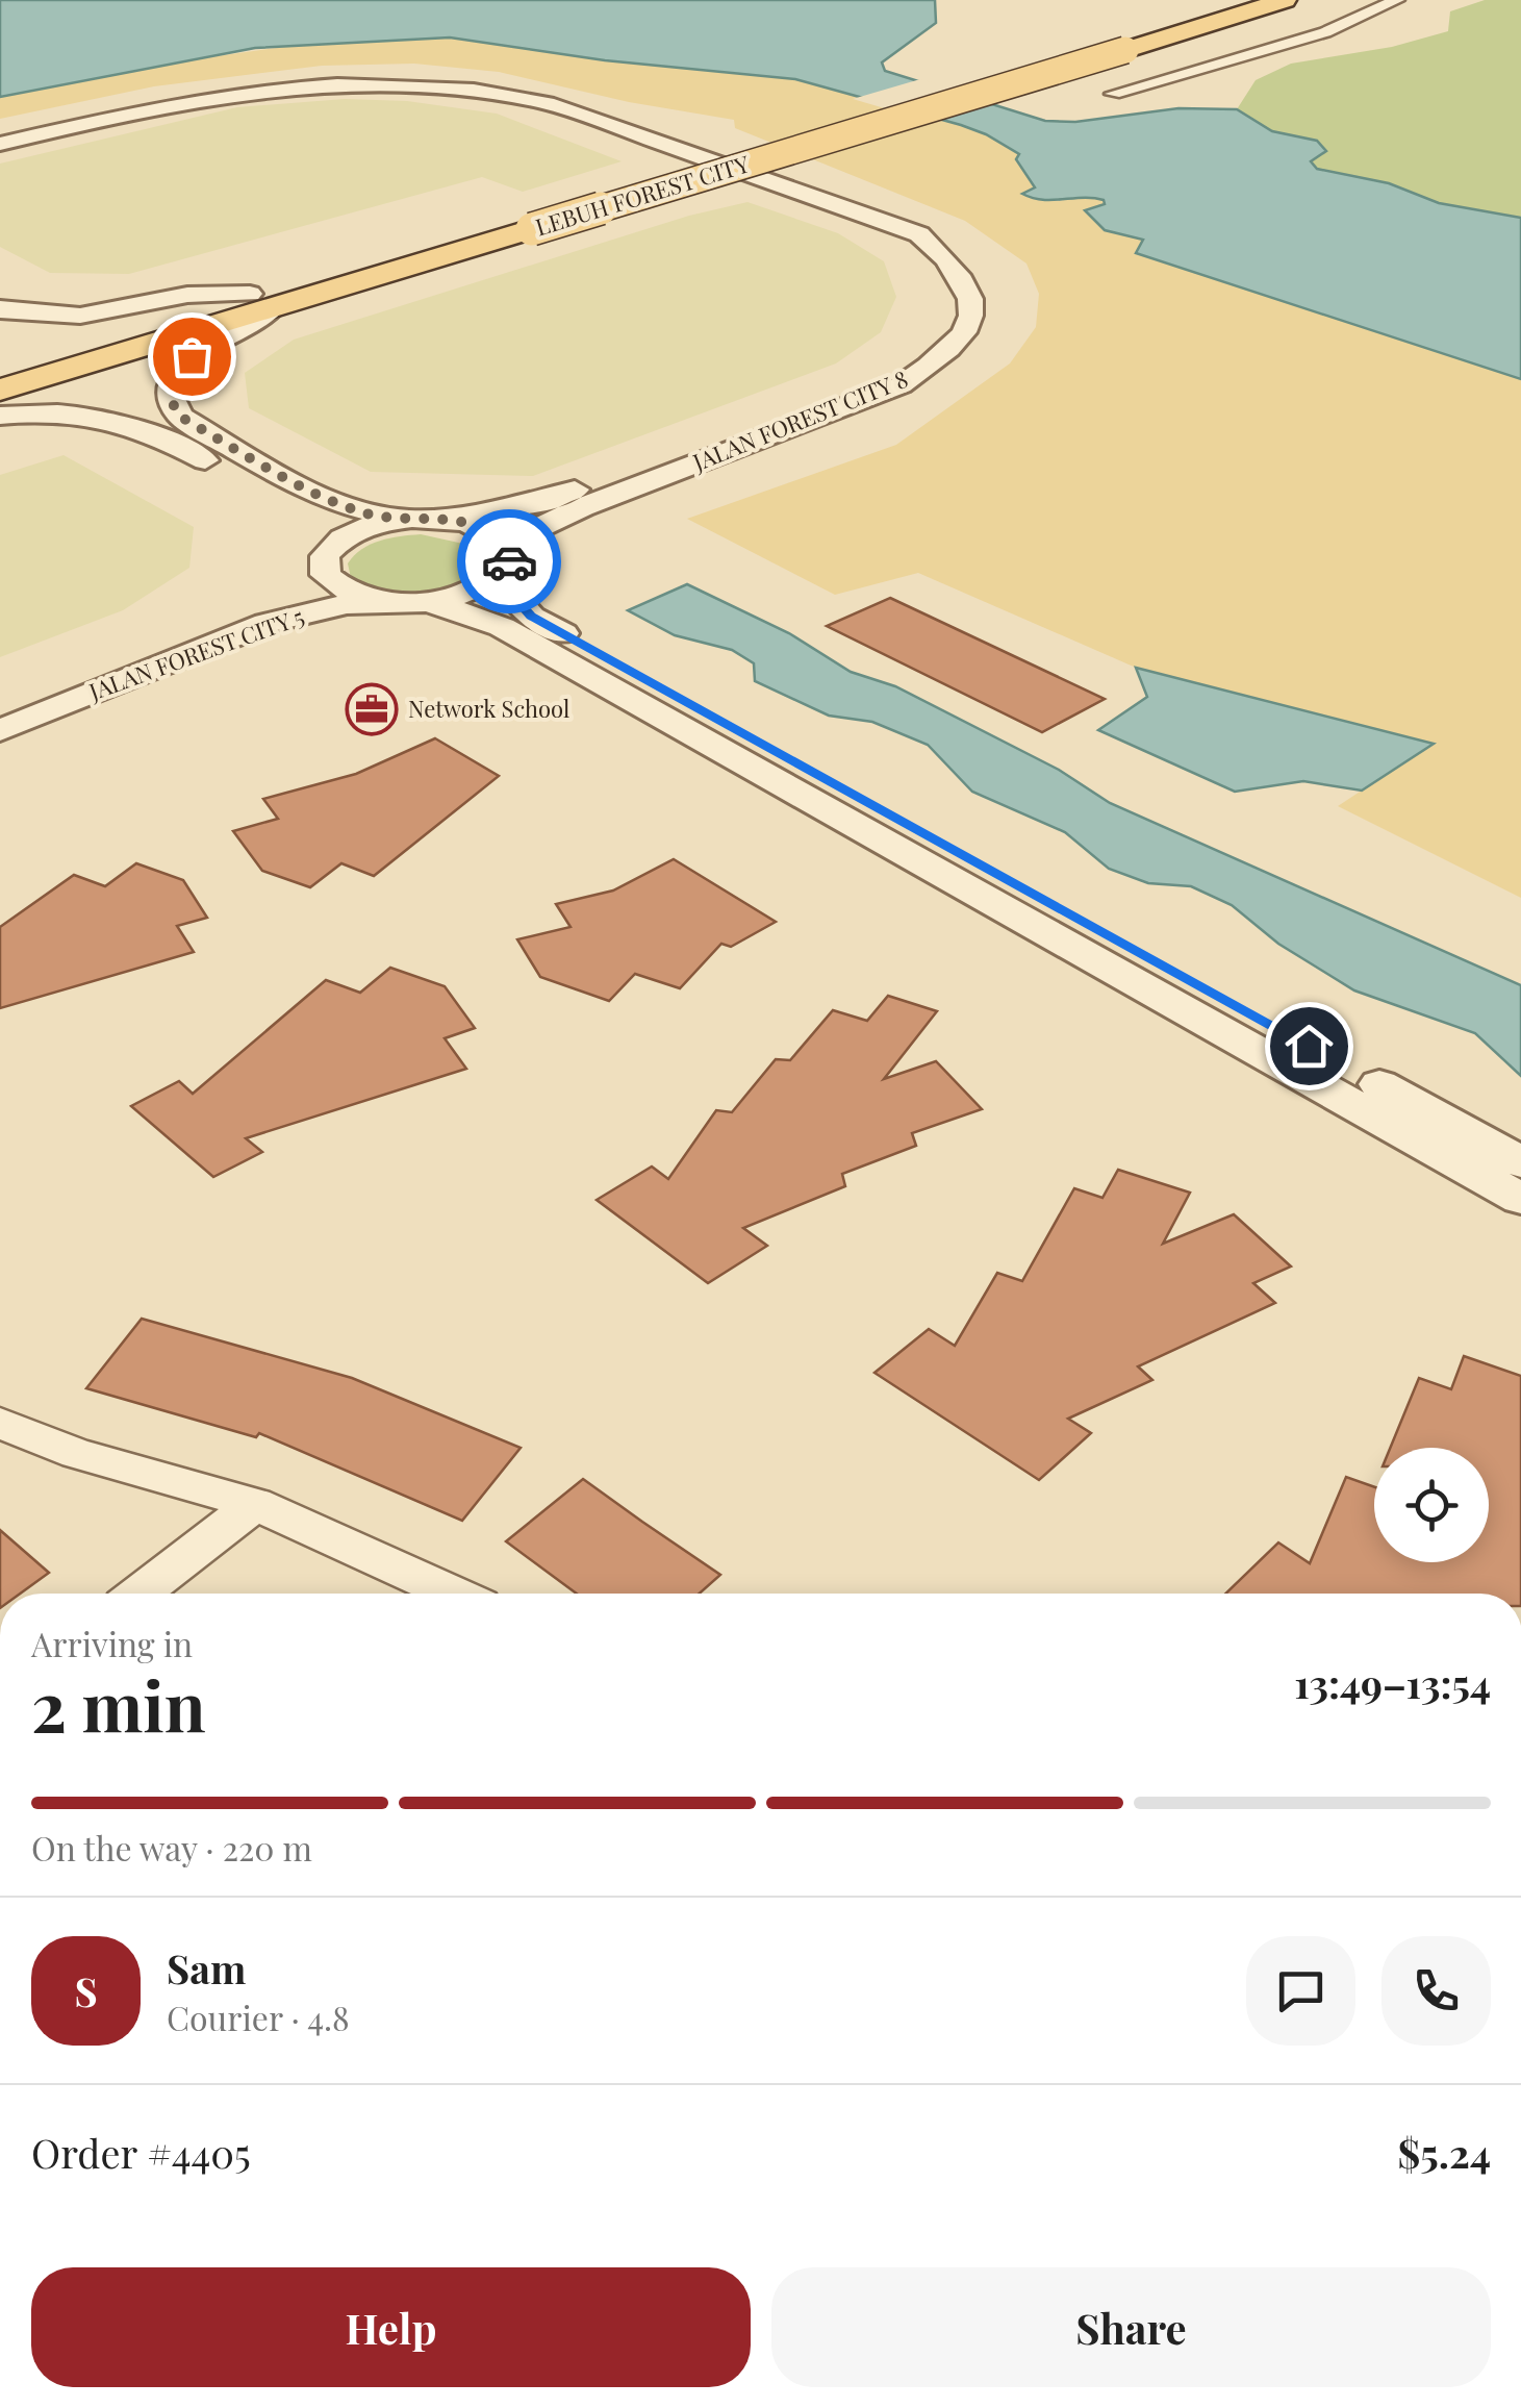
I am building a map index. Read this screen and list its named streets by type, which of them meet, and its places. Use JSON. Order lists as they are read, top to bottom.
{
  "streets": {
    "main road": ["LEBUH FOREST CITY"],
    "street": ["JALAN FOREST CITY 8", "JALAN FOREST CITY 5"]
  },
  "crossings": [
    ["JALAN FOREST CITY 8", "JALAN FOREST CITY 5"]
  ],
  "places": {
    "office": ["Network School"]
  },
  "page": {
    "heading": ["2 min", "Arriving in", "13:49–13:54"],
    "panel": [
      "Sam",
      "Courier · 4.8",
      "Order #4405",
      "$5.24"
    ],
    "bar": "On the way · 220 m",
    "round": "S",
    "buttons": ["Help", "Share"]
  }
}
